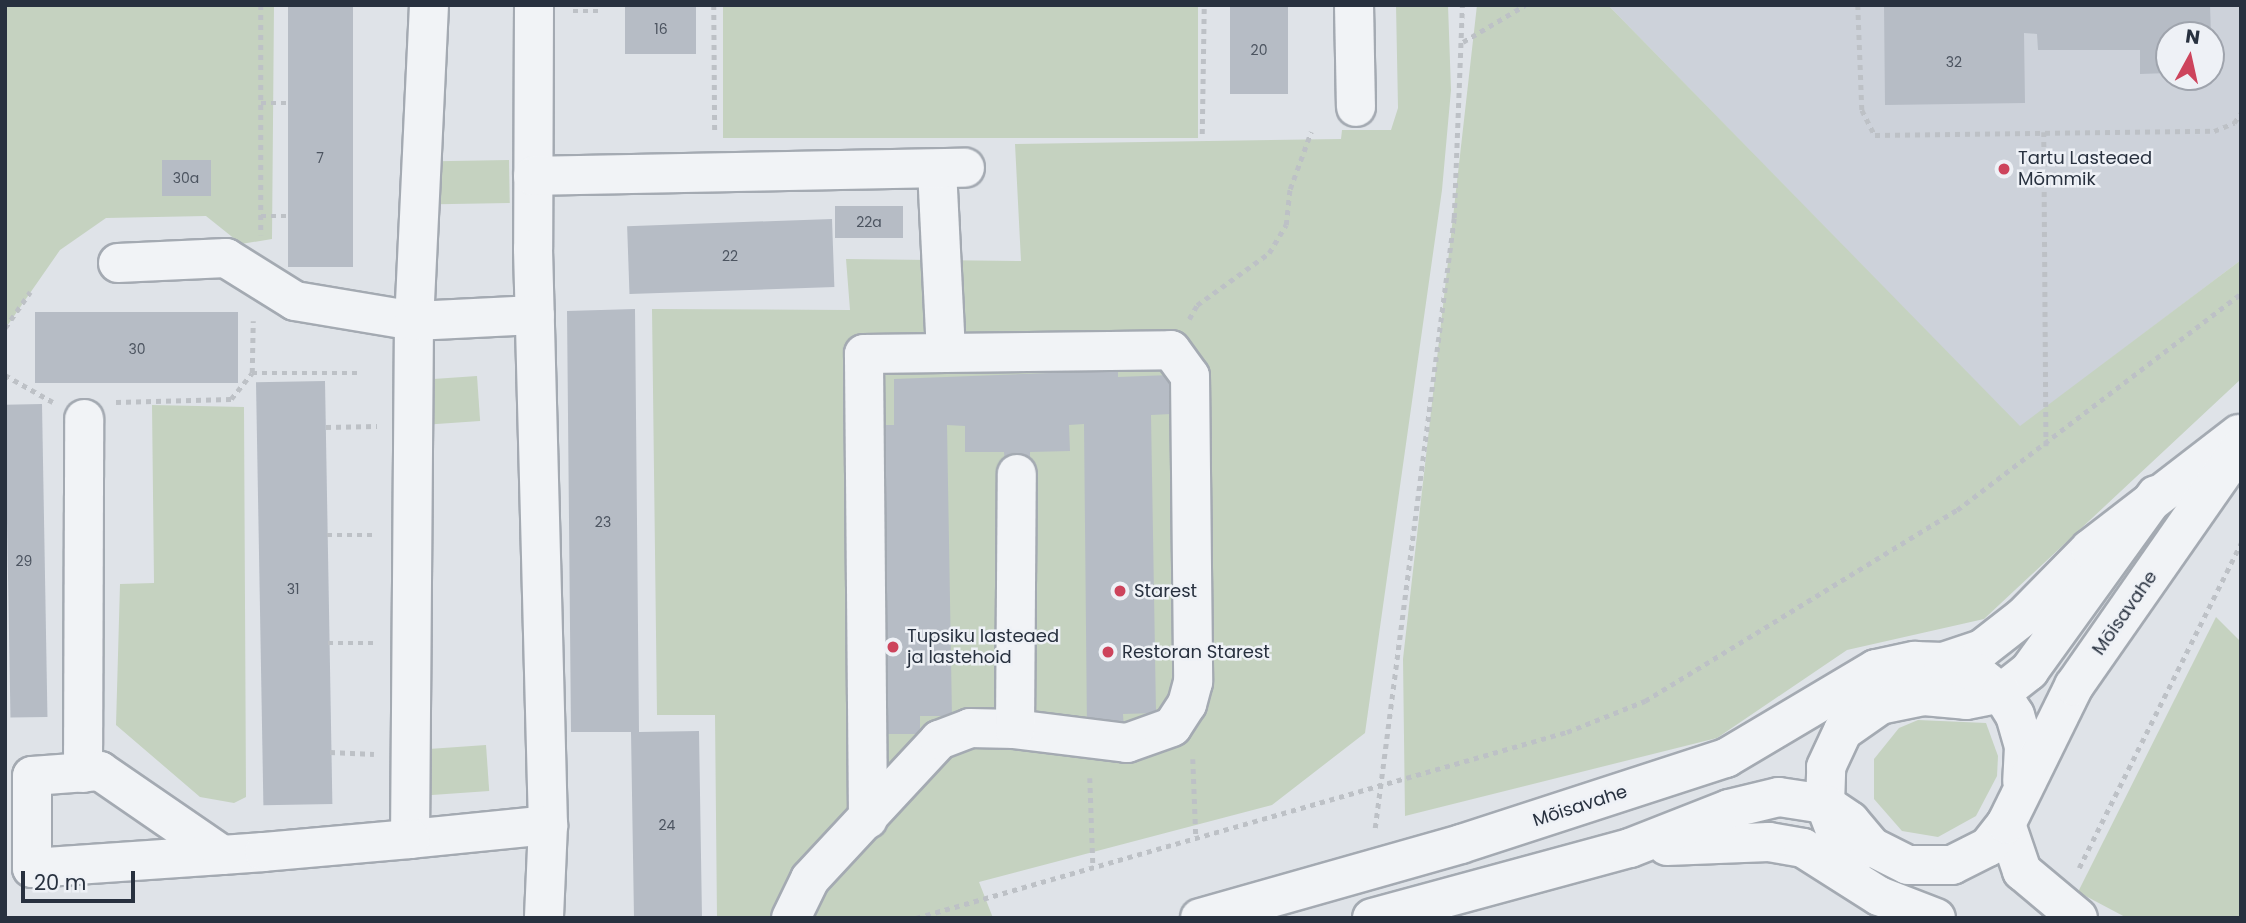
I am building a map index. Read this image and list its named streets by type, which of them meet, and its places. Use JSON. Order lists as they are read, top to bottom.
{
  "streets": {
    "street": ["Mõisavahe"]
  },
  "places": [
    "Tartu Lasteaed Mõmmik",
    "Starest",
    "Tupsiku lasteaed ja lastehoid",
    "Restoran Starest"
  ],
  "house_numbers": [
    "16",
    "20",
    "32",
    "7",
    "30a",
    "22a",
    "22",
    "30",
    "23",
    "29",
    "31",
    "24"
  ],
  "scale_bar": "20 m",
  "north": "top"
}
